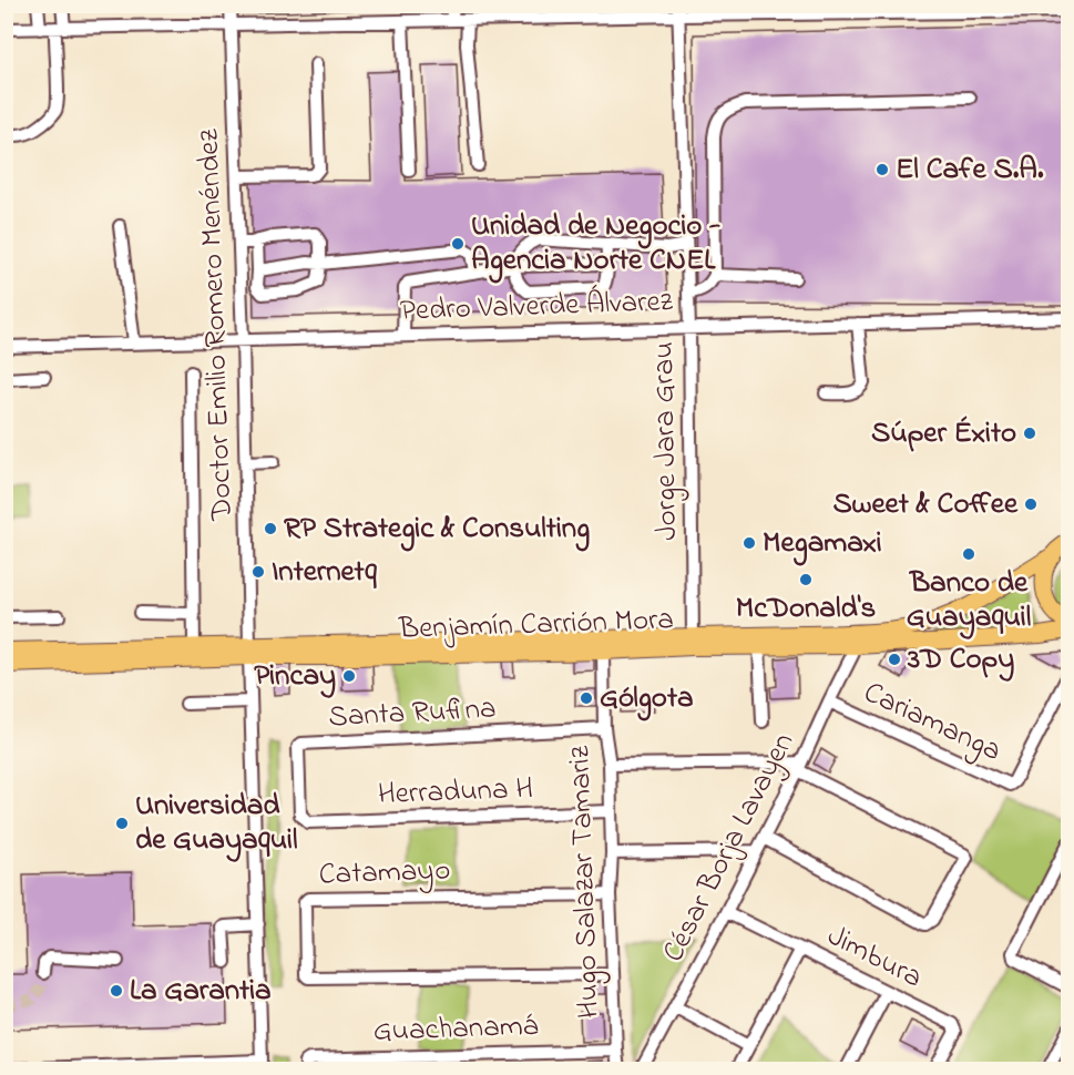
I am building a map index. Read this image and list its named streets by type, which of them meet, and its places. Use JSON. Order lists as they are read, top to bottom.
{
  "streets": {
    "main road": ["Benjamín Carrión Mora"],
    "street": [
      "Pedro Valverde Álvarez",
      "Doctor Emilio Romero Menéndez",
      "Jorge Jara Grau",
      "Santa Rufina",
      "Cariamanga",
      "Herraduna H",
      "César Borja Lavayen",
      "Catamayo",
      "Hugo Salazar Tamariz",
      "Jimbura",
      "Guachanamá"
    ]
  },
  "crossings": [
    ["Pedro Valverde Álvarez", "Doctor Emilio Romero Menéndez"],
    ["Pedro Valverde Álvarez", "Jorge Jara Grau"],
    ["Doctor Emilio Romero Menéndez", "Benjamín Carrión Mora"],
    ["Jorge Jara Grau", "Benjamín Carrión Mora"],
    ["Benjamín Carrión Mora", "César Borja Lavayen"],
    ["Benjamín Carrión Mora", "Hugo Salazar Tamariz"],
    ["Santa Rufina", "Herraduna H"],
    ["Santa Rufina", "Hugo Salazar Tamariz"],
    ["Cariamanga", "César Borja Lavayen"],
    ["Herraduna H", "Hugo Salazar Tamariz"],
    ["César Borja Lavayen", "Jimbura"],
    ["Catamayo", "Hugo Salazar Tamariz"],
    ["Hugo Salazar Tamariz", "Guachanamá"]
  ],
  "places": [
    "El Cafe S.A.",
    "Unidad de Negocio - Agencia Norte CNEL",
    "Súper Éxito",
    "Sweet & Coffee",
    "RP Strategic & Consulting",
    "Megamaxi",
    "Banco de Guayaquil",
    "Internetq",
    "McDonald's",
    "3D Copy",
    "Pincay",
    "Gólgota",
    "Universidad de Guayaquil",
    "La Garantia"
  ]
}
